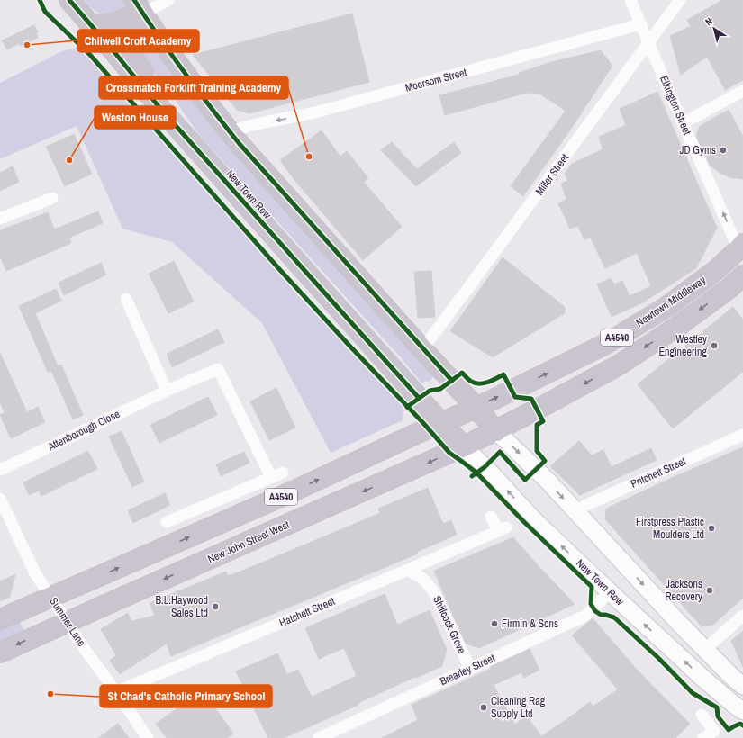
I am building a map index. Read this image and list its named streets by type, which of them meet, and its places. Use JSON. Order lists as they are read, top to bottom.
{
  "streets": {
    "highway": [
      "New Town Row",
      "Newtown Middleway",
      "A4540",
      "New John Street West"
    ],
    "street": [
      "Moorsom Street",
      "Elkington Street",
      "Miller Street",
      "Attenborough Close",
      "Pritchett Street",
      "Hatchett Street",
      "Summer Lane",
      "Shillcock Grove",
      "Brearley Street"
    ]
  },
  "crossings": [
    ["Moorsom Street", "Elkington Street"],
    ["Elkington Street", "Miller Street"],
    ["Elkington Street", "Newtown Middleway"],
    ["New Town Row", "A4540"],
    ["New Town Row", "New John Street West"],
    ["New Town Row", "Brearley Street"],
    ["Newtown Middleway", "A4540"],
    ["Newtown Middleway", "New John Street West"],
    ["A4540", "Summer Lane"],
    ["New John Street West", "Summer Lane"],
    ["Hatchett Street", "Summer Lane"],
    ["Hatchett Street", "Shillcock Grove"],
    ["Shillcock Grove", "Brearley Street"]
  ],
  "one_way": ["Moorsom Street", "Elkington Street", "New Town Row"],
  "places": [
    "Chilwell Croft Academy",
    "JD Gyms",
    "Crossmatch Forklift Training Academy",
    "Weston House",
    "Westley Engineering",
    "Firstpress Plastic Moulders Ltd",
    "Jacksons Recovery",
    "B.L.Haywood Sales Ltd",
    "Firmin & Sons",
    "St Chad's Catholic Primary School",
    "Cleaning Rag Supply Ltd"
  ],
  "north": "top left"
}
